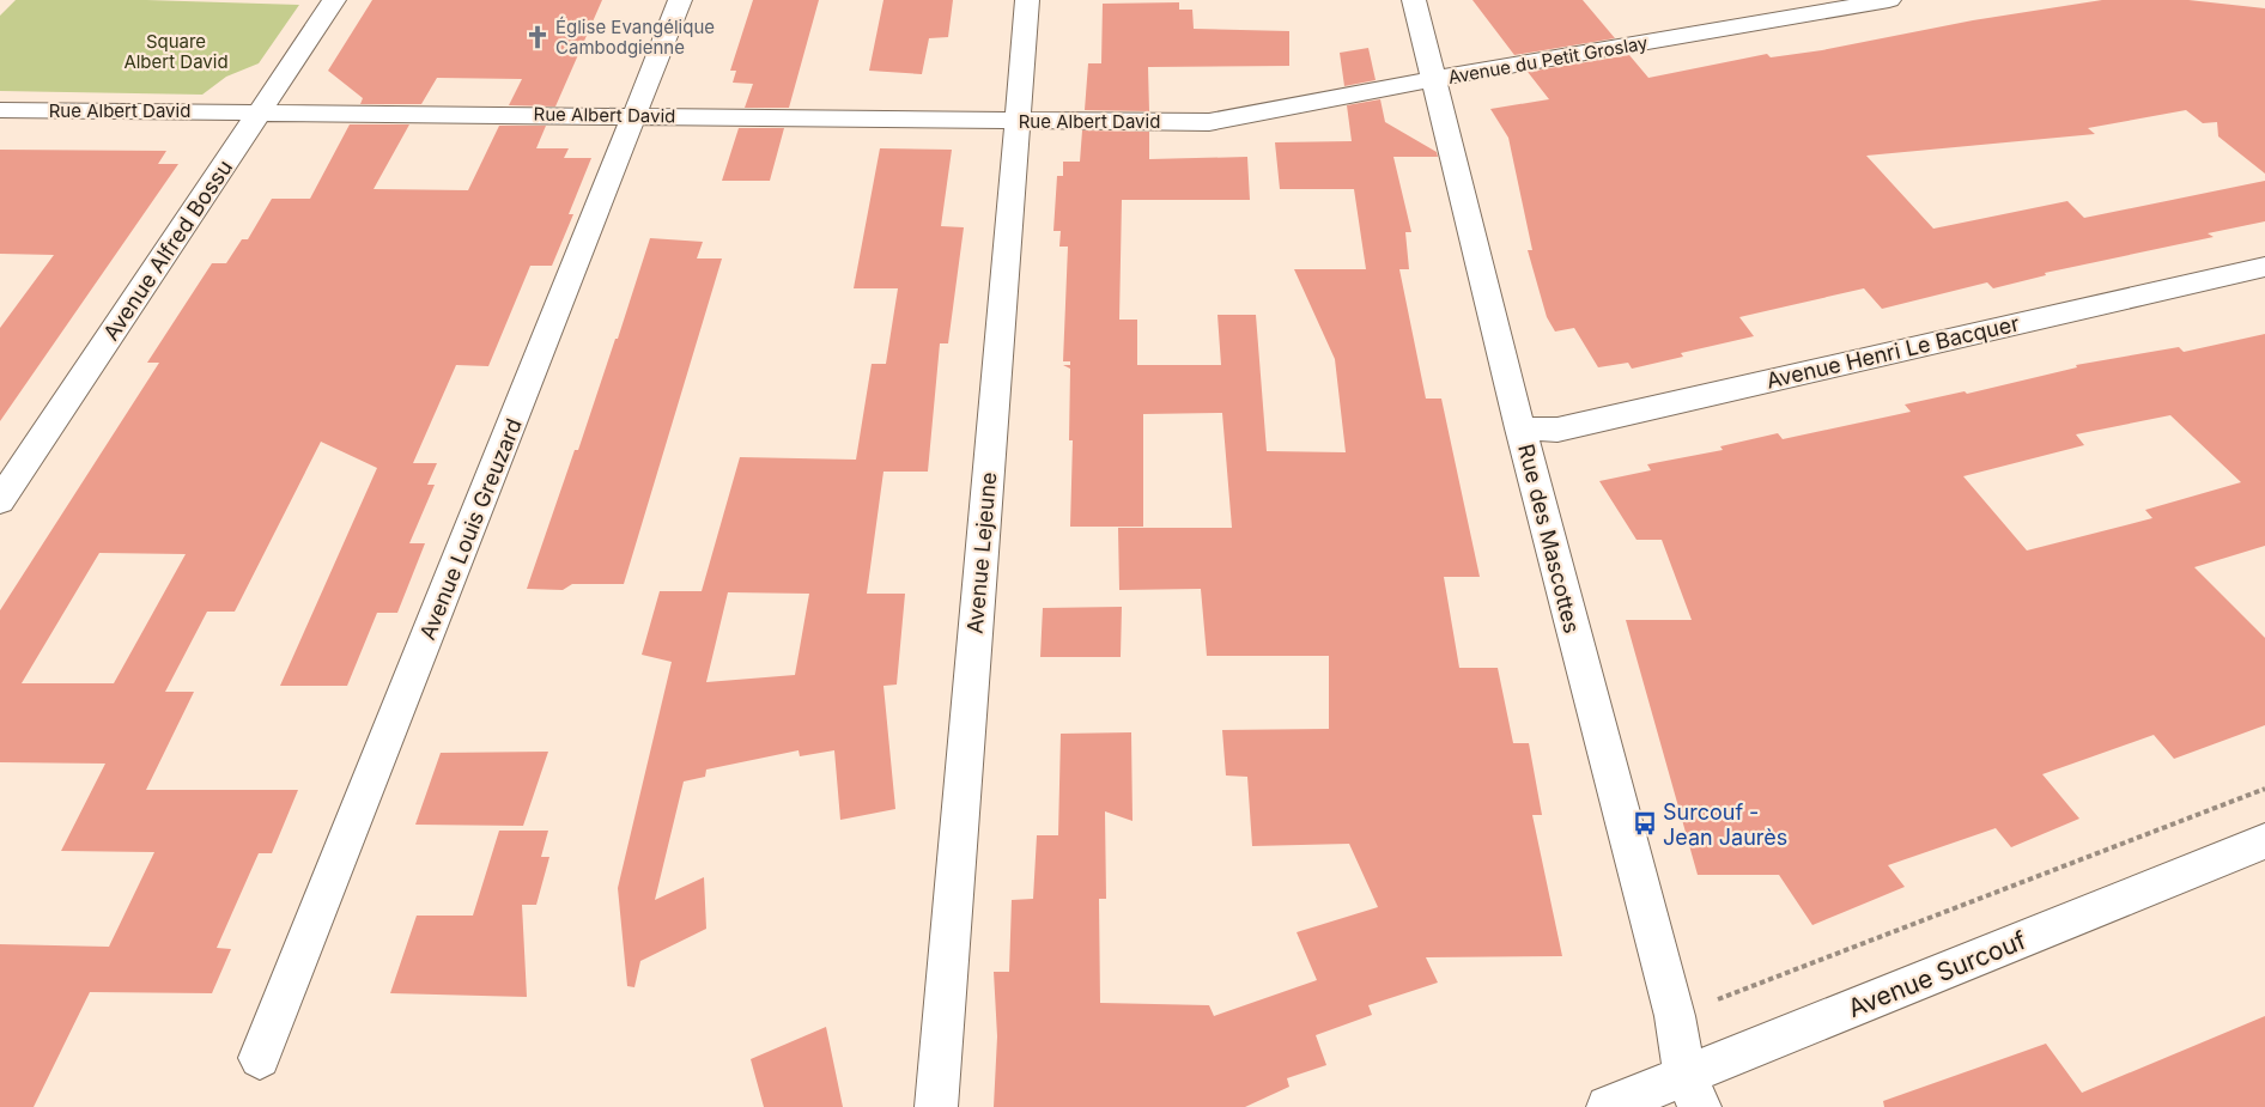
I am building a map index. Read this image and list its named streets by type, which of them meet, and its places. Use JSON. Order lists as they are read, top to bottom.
{
  "streets": {
    "street": [
      "Avenue du Petit Groslay",
      "Rue Albert David",
      "Avenue Alfred Bossu",
      "Avenue Henri Le Bacquer",
      "Avenue Louis Greuzard",
      "Rue des Mascottes",
      "Avenue Lejeune",
      "Avenue Surcouf"
    ]
  },
  "crossings": [
    ["Avenue du Petit Groslay", "Rue Albert David"],
    ["Avenue du Petit Groslay", "Rue des Mascottes"],
    ["Rue Albert David", "Avenue Alfred Bossu"],
    ["Rue Albert David", "Avenue Louis Greuzard"],
    ["Rue Albert David", "Avenue Lejeune"],
    ["Avenue Henri Le Bacquer", "Rue des Mascottes"],
    ["Rue des Mascottes", "Avenue Surcouf"]
  ],
  "parks": ["Square Albert David"],
  "places": {
    "church": ["Église Evangélique Cambodgienne"],
    "bus stop": ["Surcouf - Jean Jaurès"]
  }
}
